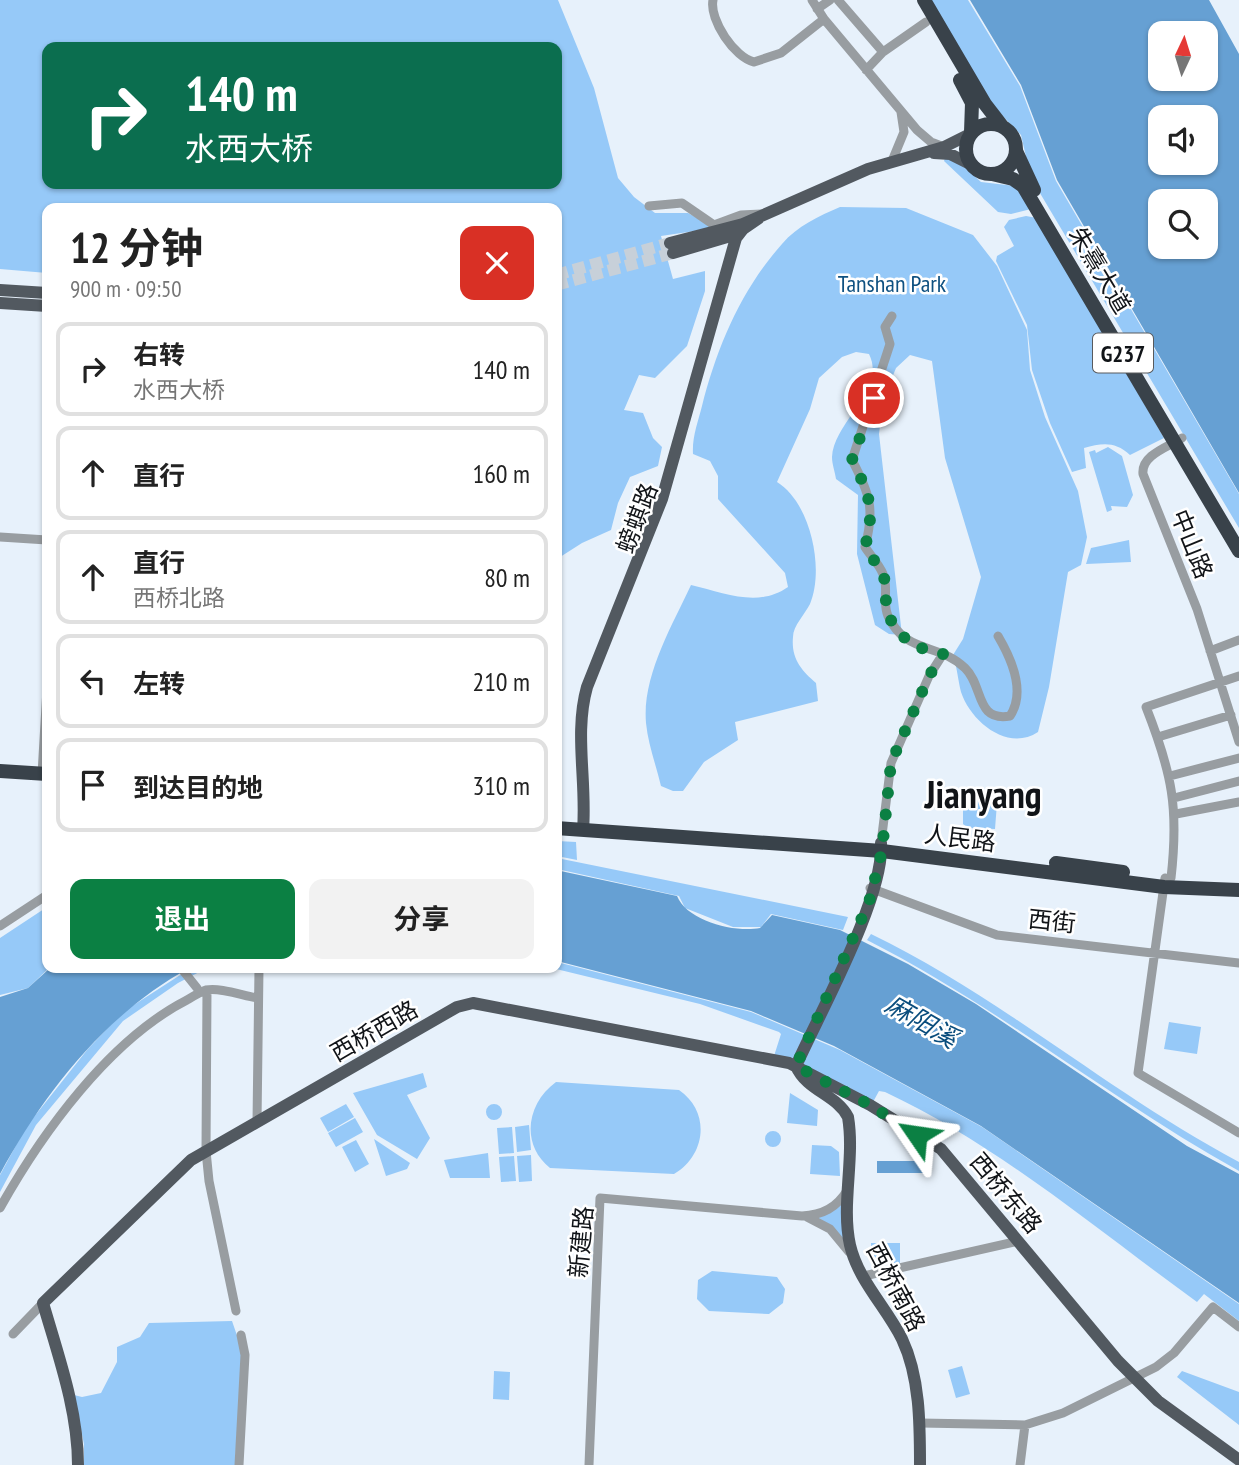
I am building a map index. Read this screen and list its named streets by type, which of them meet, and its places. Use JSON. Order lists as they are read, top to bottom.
{
  "streets": {
    "highway": ["朱熹大道", "G237", "人民路"],
    "main road": [
      "螃蜞路",
      "西桥西路",
      "西桥东路",
      "西桥南路"
    ],
    "street": ["中山路", "西街", "新建路"]
  },
  "crossings": [
    ["朱熹大道", "G237"],
    ["朱熹大道", "中山路"],
    ["螃蜞路", "人民路"],
    ["西桥西路", "西桥东路"],
    ["西桥西路", "西桥南路"],
    ["西桥东路", "西桥南路"],
    ["新建路", "西桥南路"]
  ],
  "districts": ["Jianyang"],
  "water": ["麻阳溪"],
  "parks": ["Tanshan Park"],
  "north": "top",
  "page": {
    "turn": ["140 m", "水西大桥"],
    "heading": ["12 分钟", "900 m · 09:50"],
    "list": [
      {
        "name": "右转",
        "note": "水西大桥",
        "value": "140 m"
      },
      {
        "name": "直行",
        "value": "160 m"
      },
      {
        "name": "直行",
        "note": "西桥北路",
        "value": "80 m"
      },
      {
        "name": "左转",
        "value": "210 m"
      },
      {
        "name": "到达目的地",
        "value": "310 m"
      }
    ],
    "buttons": ["退出", "分享"]
  }
}
